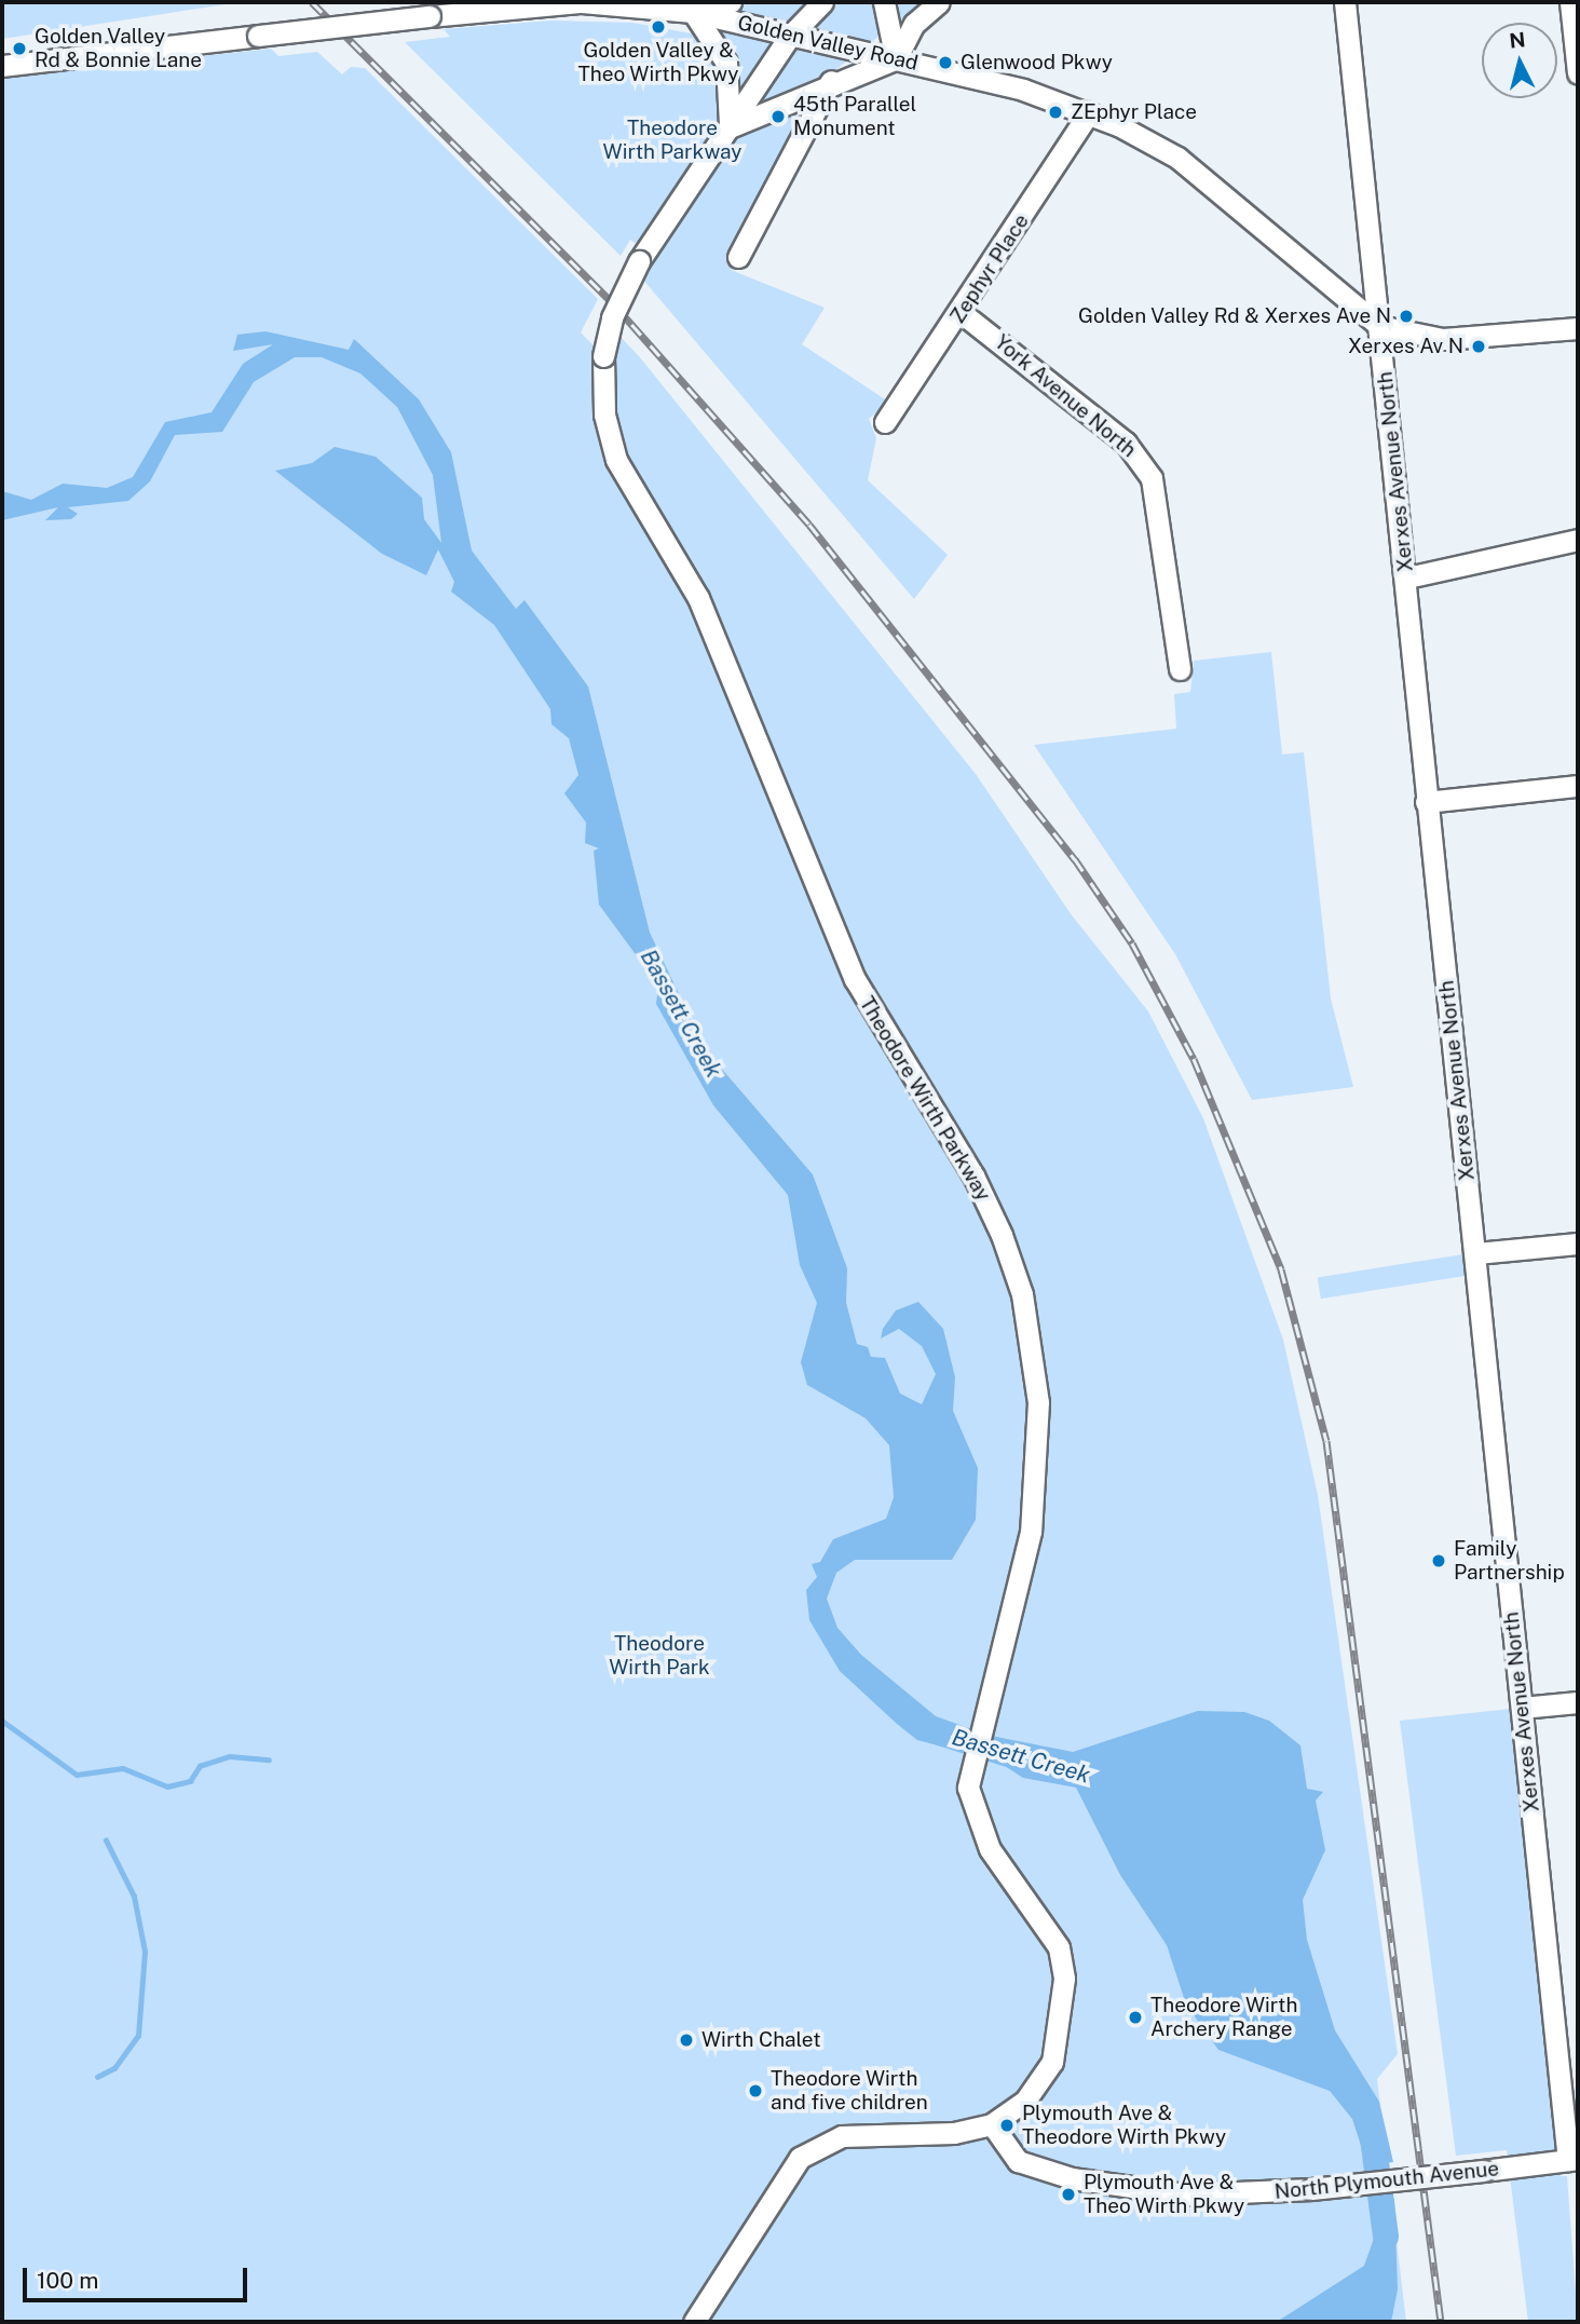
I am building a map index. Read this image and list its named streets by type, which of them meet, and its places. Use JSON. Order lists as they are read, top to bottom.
{
  "streets": {
    "street": [
      "Golden Valley Road",
      "Zephyr Place",
      "York Avenue North",
      "Xerxes Avenue North",
      "Theodore Wirth Parkway",
      "North Plymouth Avenue"
    ]
  },
  "crossings": [
    ["Golden Valley Road", "Zephyr Place"],
    ["Golden Valley Road", "Xerxes Avenue North"],
    ["Golden Valley Road", "Theodore Wirth Parkway"],
    ["Zephyr Place", "York Avenue North"],
    ["Xerxes Avenue North", "North Plymouth Avenue"],
    ["Theodore Wirth Parkway", "North Plymouth Avenue"]
  ],
  "water": ["Bassett Creek"],
  "parks": ["Theodore Wirth Parkway", "Theodore Wirth Park"],
  "places": [
    "Golden Valley & Theo Wirth Pkwy",
    "Golden Valley Rd & Bonnie Lane",
    "Glenwood Pkwy",
    "ZEphyr Place",
    "45th Parallel Monument",
    "Golden Valley Rd & Xerxes Ave N",
    "Xerxes Av N",
    "Family Partnership",
    "Theodore Wirth Archery Range",
    "Wirth Chalet",
    "Theodore Wirth and five children",
    "Plymouth Ave & Theodore Wirth Pkwy",
    "Plymouth Ave & Theo Wirth Pkwy"
  ],
  "scale_bar": "100 m",
  "north": "top"
}
